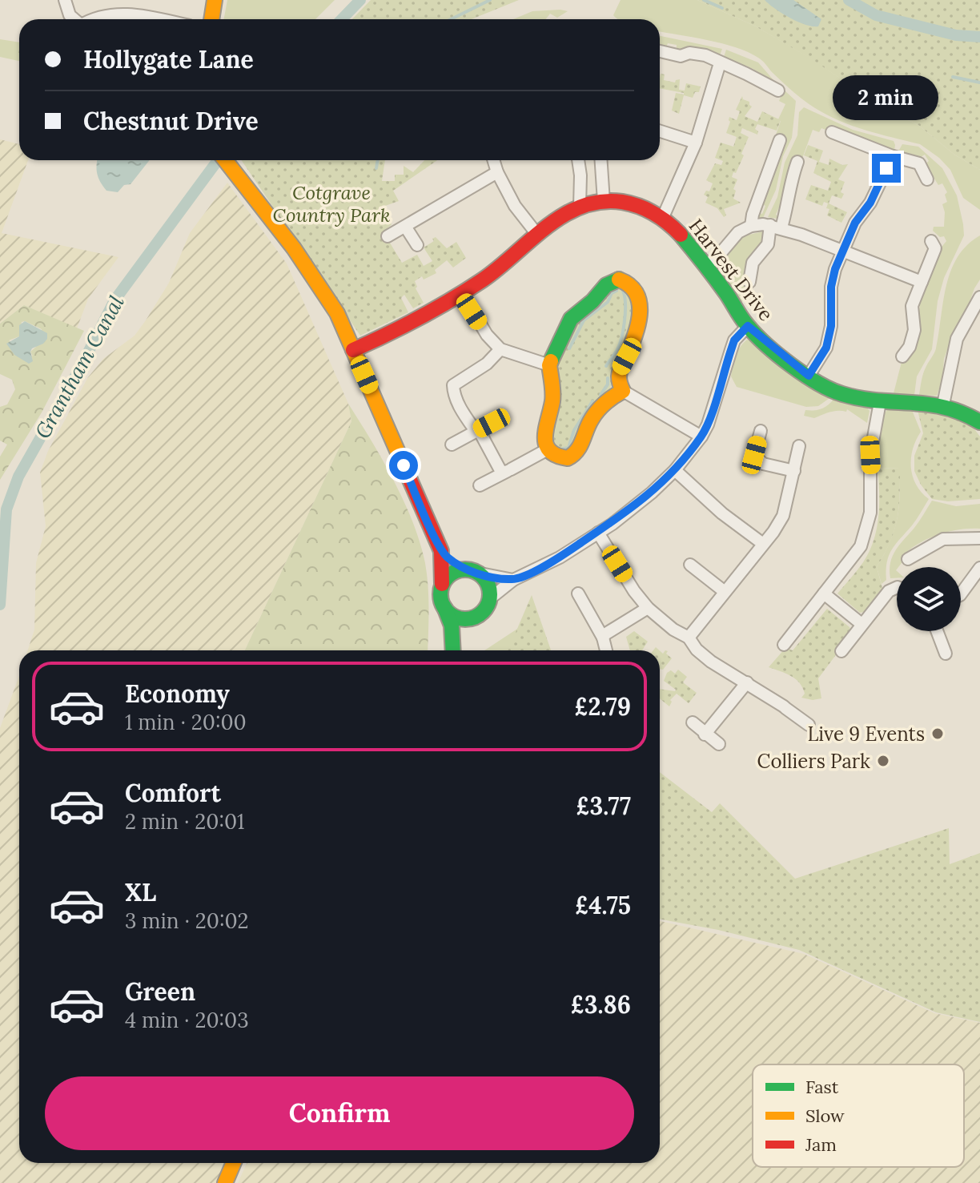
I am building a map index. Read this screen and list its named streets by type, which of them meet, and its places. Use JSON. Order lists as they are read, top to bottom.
{
  "streets": {
    "street": ["Harvest Drive"]
  },
  "water": ["Grantham Canal"],
  "parks": ["Cotgrave Country Park"],
  "places": ["Live 9 Events", "Colliers Park"],
  "legend": ["Fast", "Slow", "Jam"],
  "page": {
    "banner": ["Hollygate Lane", "Chestnut Drive"],
    "bubble": "2 min",
    "list": [
      {
        "name": "Economy",
        "note": "1 min · 20:00",
        "value": "£2.79"
      },
      {
        "name": "Comfort",
        "note": "2 min · 20:01",
        "value": "£3.77"
      },
      {
        "name": "XL",
        "note": "3 min · 20:02",
        "value": "£4.75"
      },
      {
        "name": "Green",
        "note": "4 min · 20:03",
        "value": "£3.86"
      }
    ],
    "buttons": "Confirm"
  }
}
